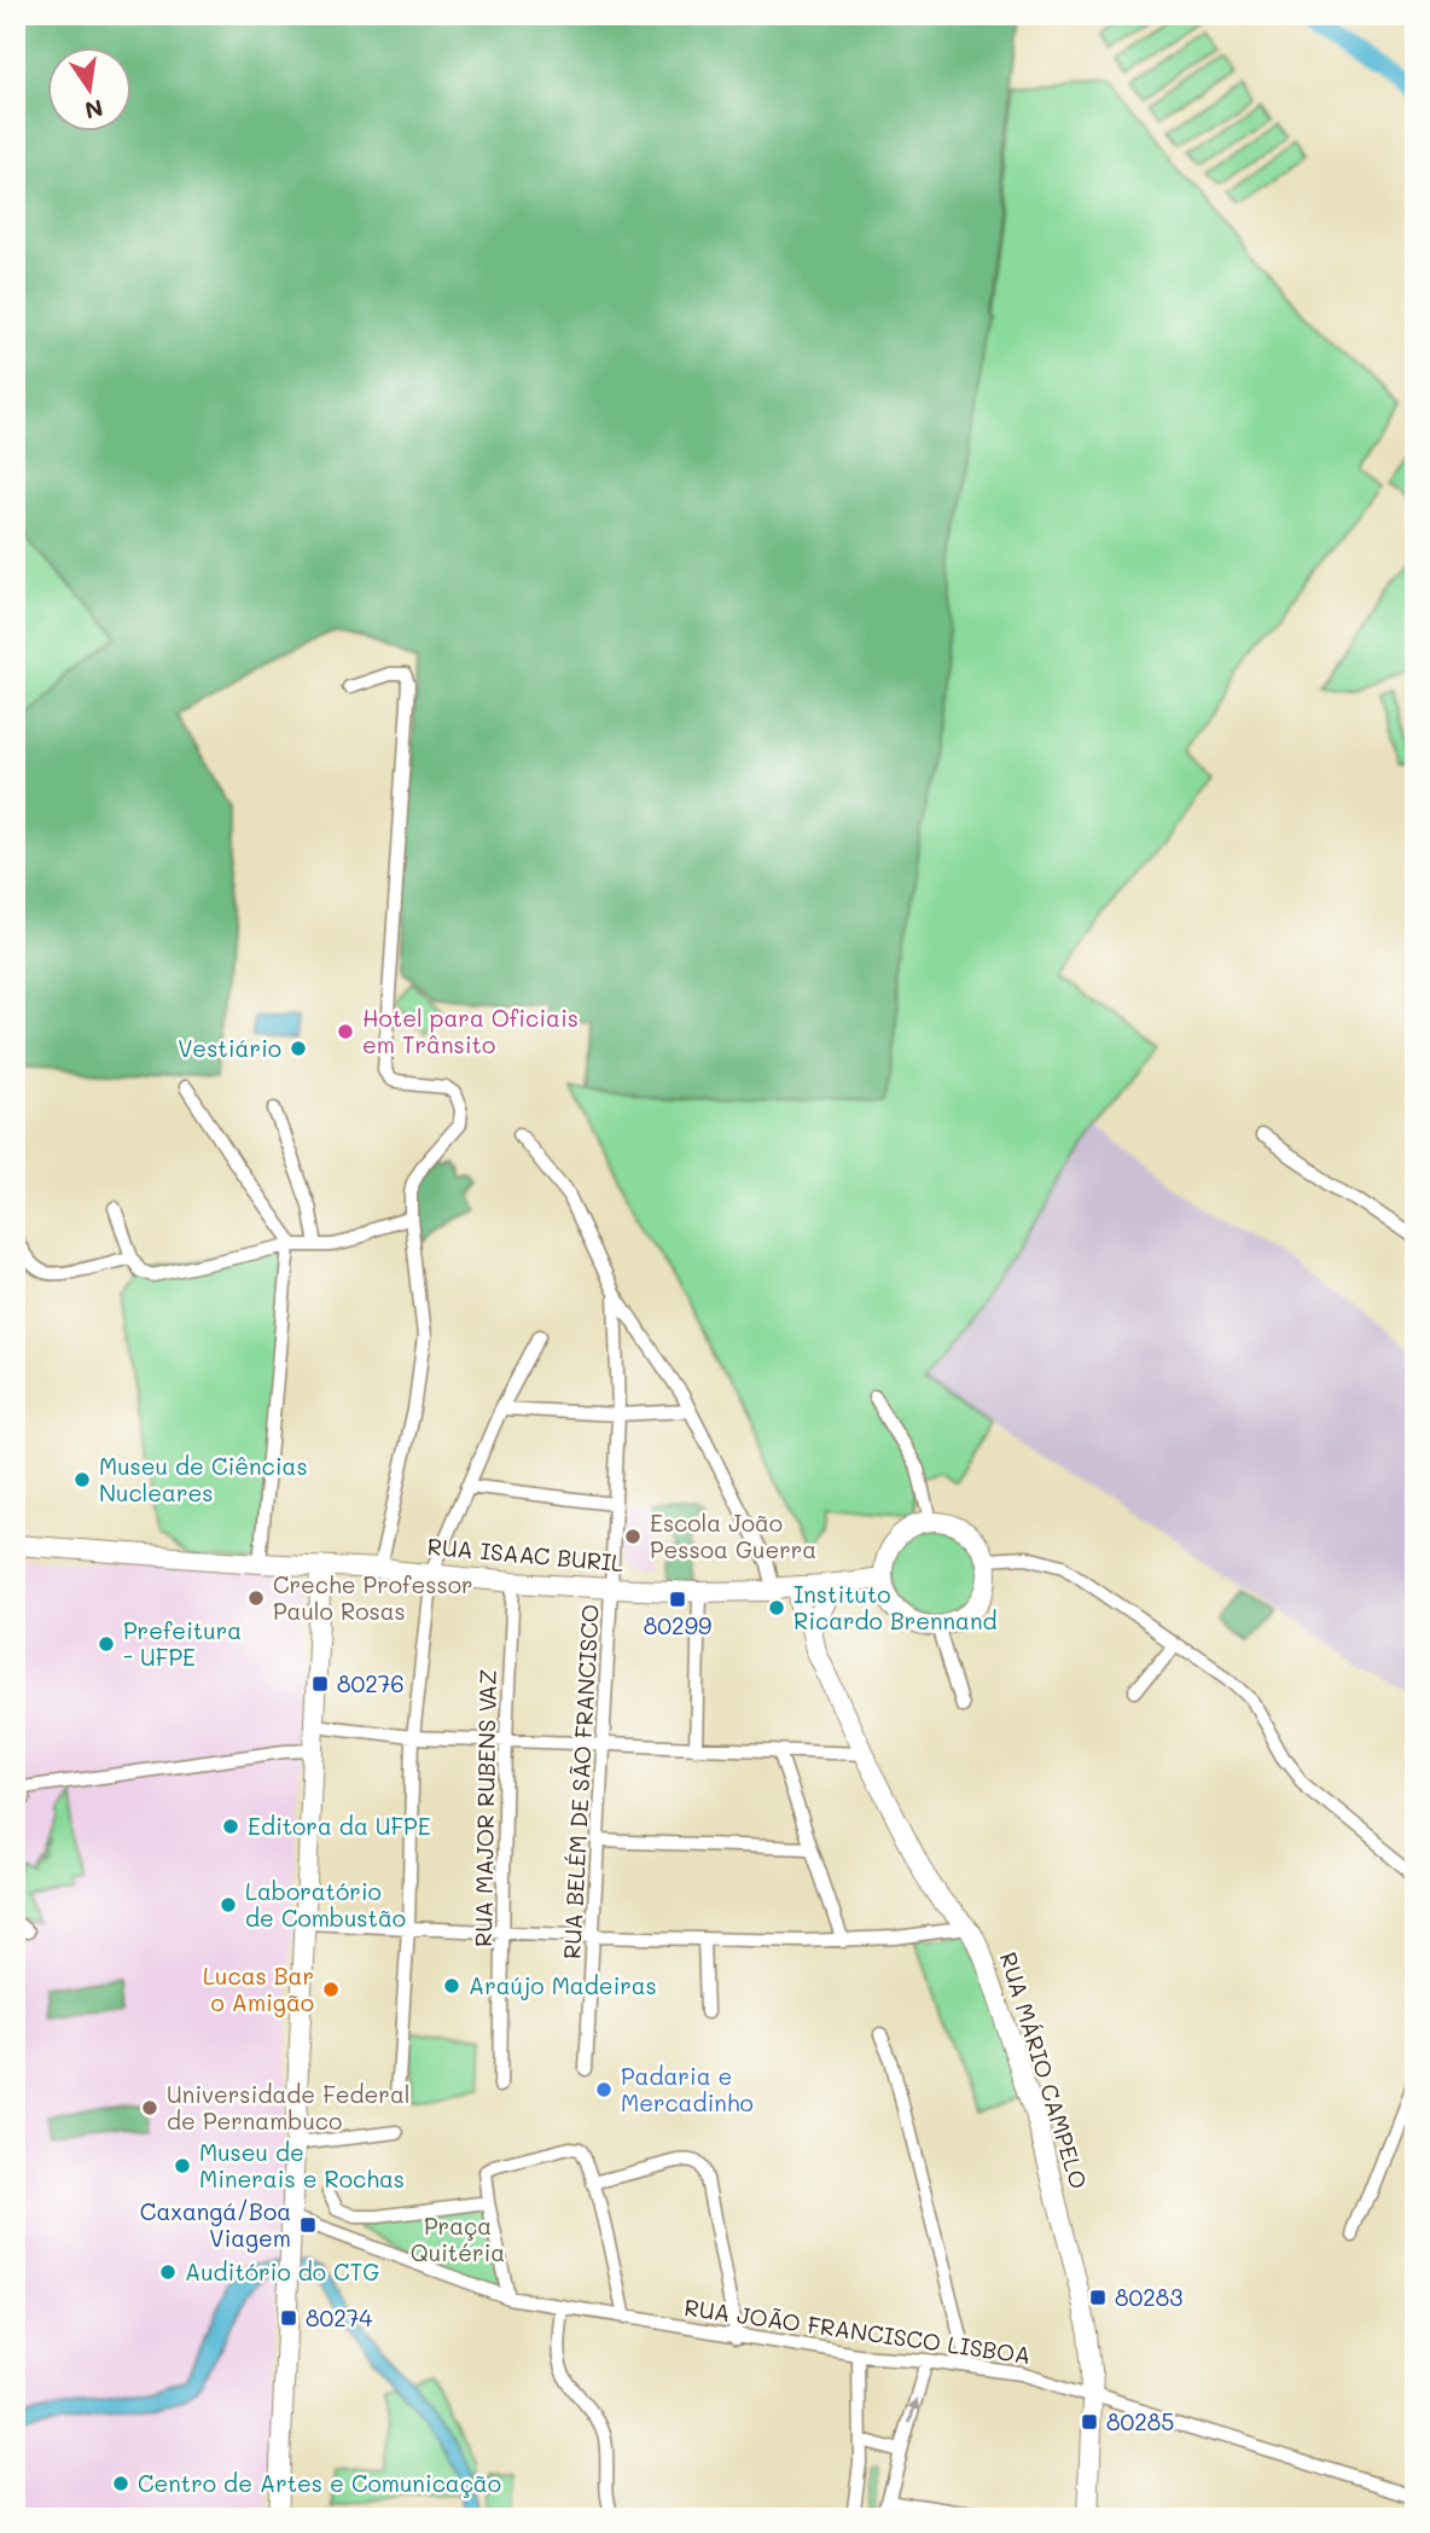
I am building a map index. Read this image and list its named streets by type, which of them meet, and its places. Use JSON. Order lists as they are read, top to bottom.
{
  "streets": {
    "main road": ["RUA ISAAC BURIL", "RUA MÁRIO CAMPELO"],
    "street": ["RUA BELÉM DE SÃO FRANCISCO", "RUA MAJOR RUBENS VAZ", "RUA JOÃO FRANCISCO LISBOA"]
  },
  "crossings": [
    ["RUA ISAAC BURIL", "RUA BELÉM DE SÃO FRANCISCO"],
    ["RUA ISAAC BURIL", "RUA MAJOR RUBENS VAZ"],
    ["RUA ISAAC BURIL", "RUA MÁRIO CAMPELO"],
    ["RUA MÁRIO CAMPELO", "RUA JOÃO FRANCISCO LISBOA"]
  ],
  "parks": ["Praça Quitéria"],
  "places": {
    "other": [
      "Hotel para Oficiais em Trânsito",
      "Vestiário",
      "Museu de Ciências Nucleares",
      "Escola João Pessoa Guerra",
      "Creche Professor Paulo Rosas",
      "Instituto Ricardo Brennand",
      "Prefeitura - UFPE",
      "Editora da UFPE",
      "Laboratório de Combustão",
      "Araújo Madeiras",
      "Lucas Bar o Amigão",
      "Padaria e Mercadinho",
      "Universidade Federal de Pernambuco",
      "Museu de Minerais e Rochas",
      "Auditório do CTG",
      "Centro de Artes e Comunicação"
    ],
    "transit": [
      "80299",
      "80276",
      "Caxangá/Boa Viagem",
      "80283",
      "80274",
      "80285"
    ]
  },
  "north": "bottom"
}
